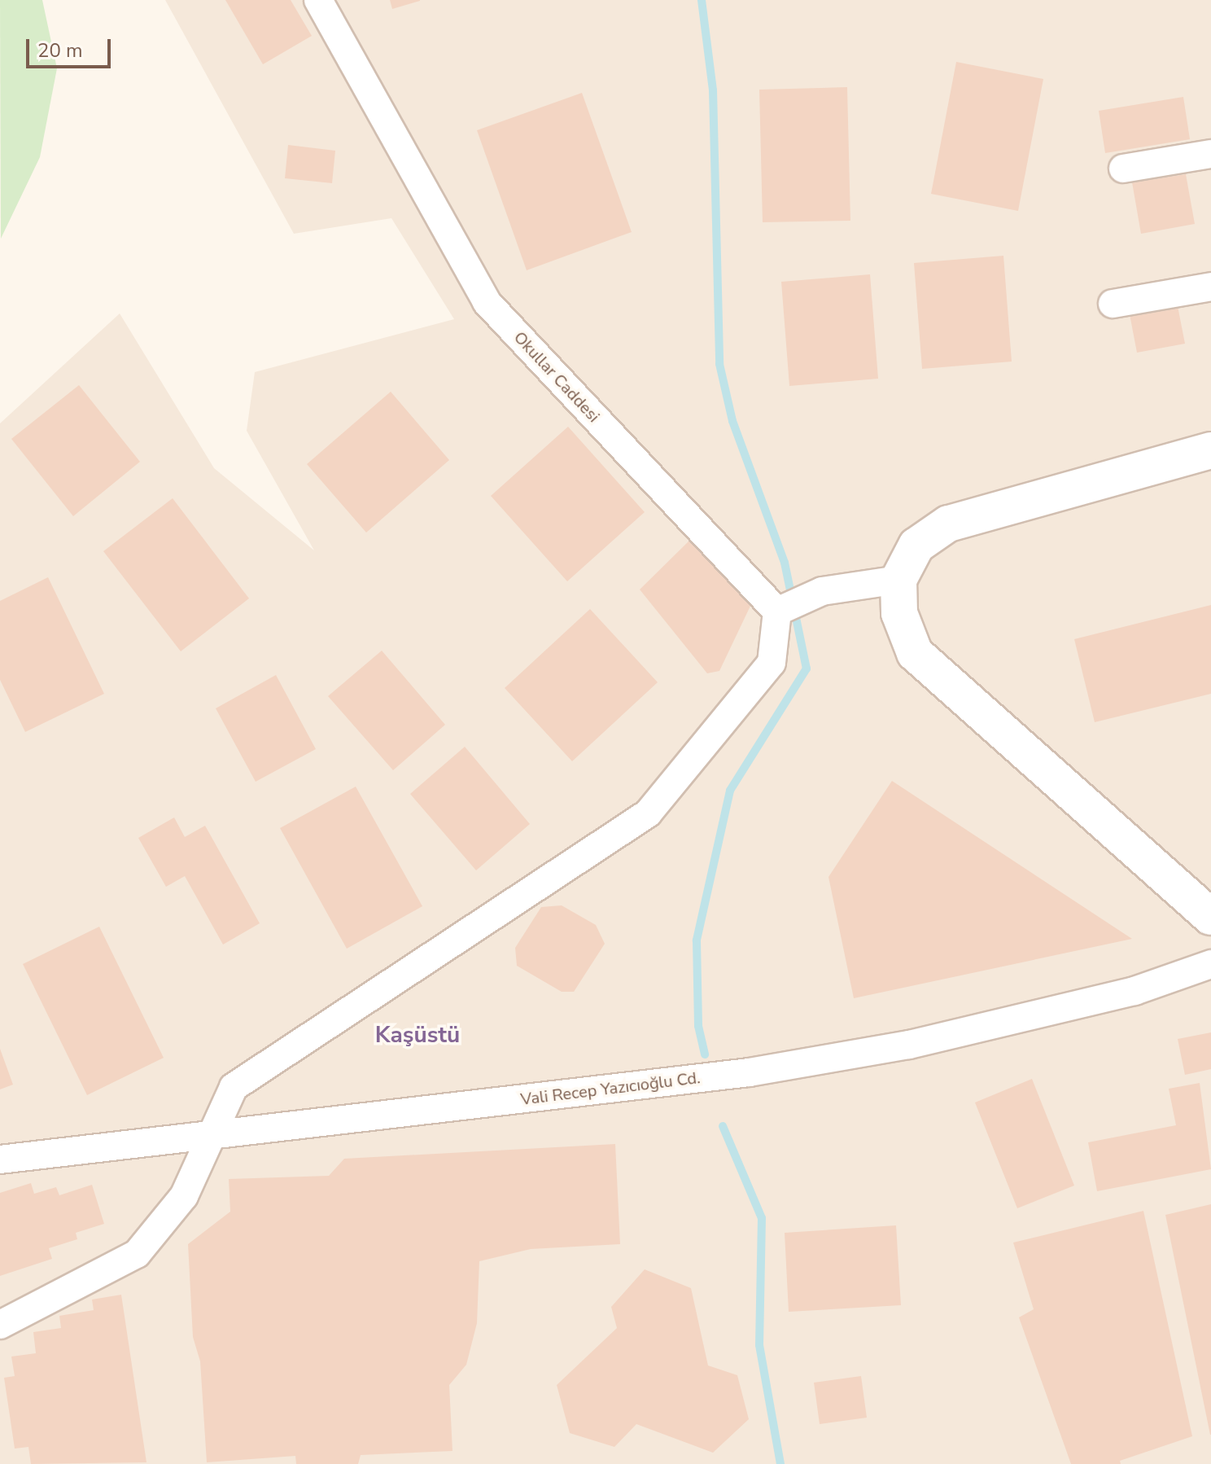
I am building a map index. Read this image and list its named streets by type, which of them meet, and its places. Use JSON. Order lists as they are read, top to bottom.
{
  "streets": {
    "street": ["Okullar Caddesi", "Vali Recep Yazıcıoğlu Cd."]
  },
  "districts": ["Kaşüstü"],
  "scale_bar": "20 m"
}
